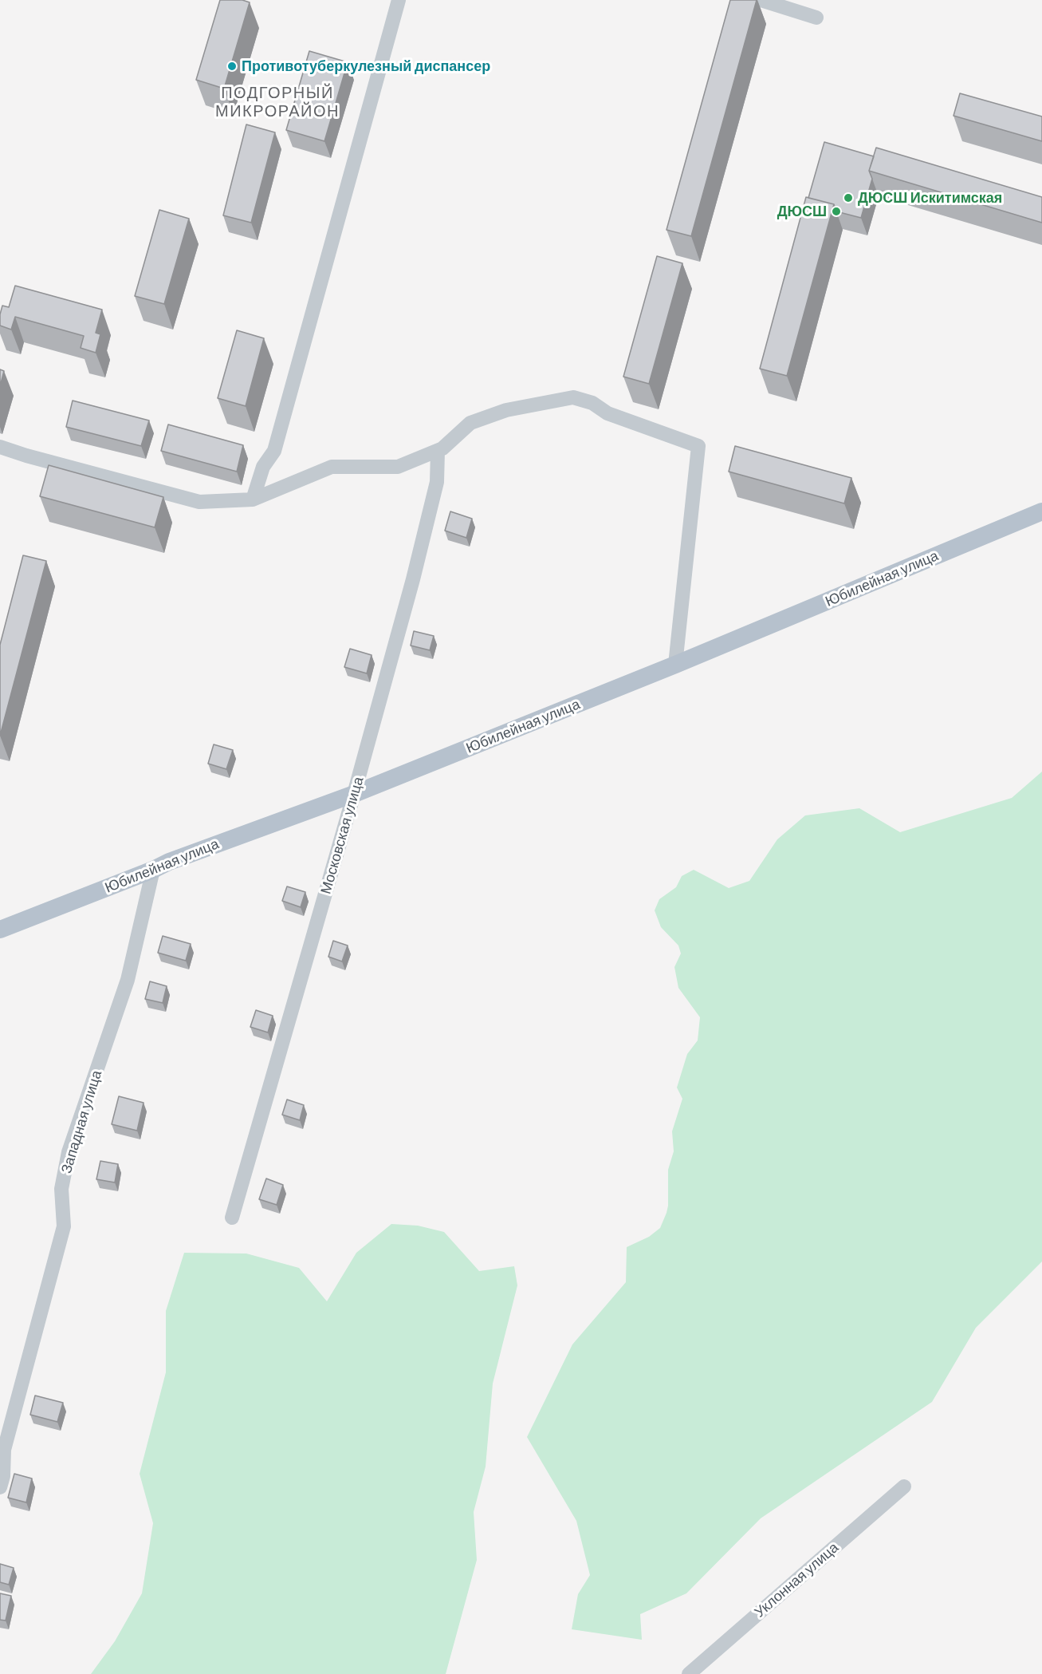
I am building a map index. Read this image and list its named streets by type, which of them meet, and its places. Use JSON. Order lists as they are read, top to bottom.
{
  "streets": {
    "main road": ["Юбилейная улица"],
    "street": ["Московская улица", "Западная улица", "Уклонная улица"]
  },
  "crossings": [
    ["Юбилейная улица", "Московская улица"],
    ["Юбилейная улица", "Западная улица"]
  ],
  "districts": ["ПОДГОРНЫЙ МИКРОРАЙОН"],
  "places": ["Противотуберкулезный диспансер", "ДЮСШ Искитимская", "ДЮСШ"]
}
